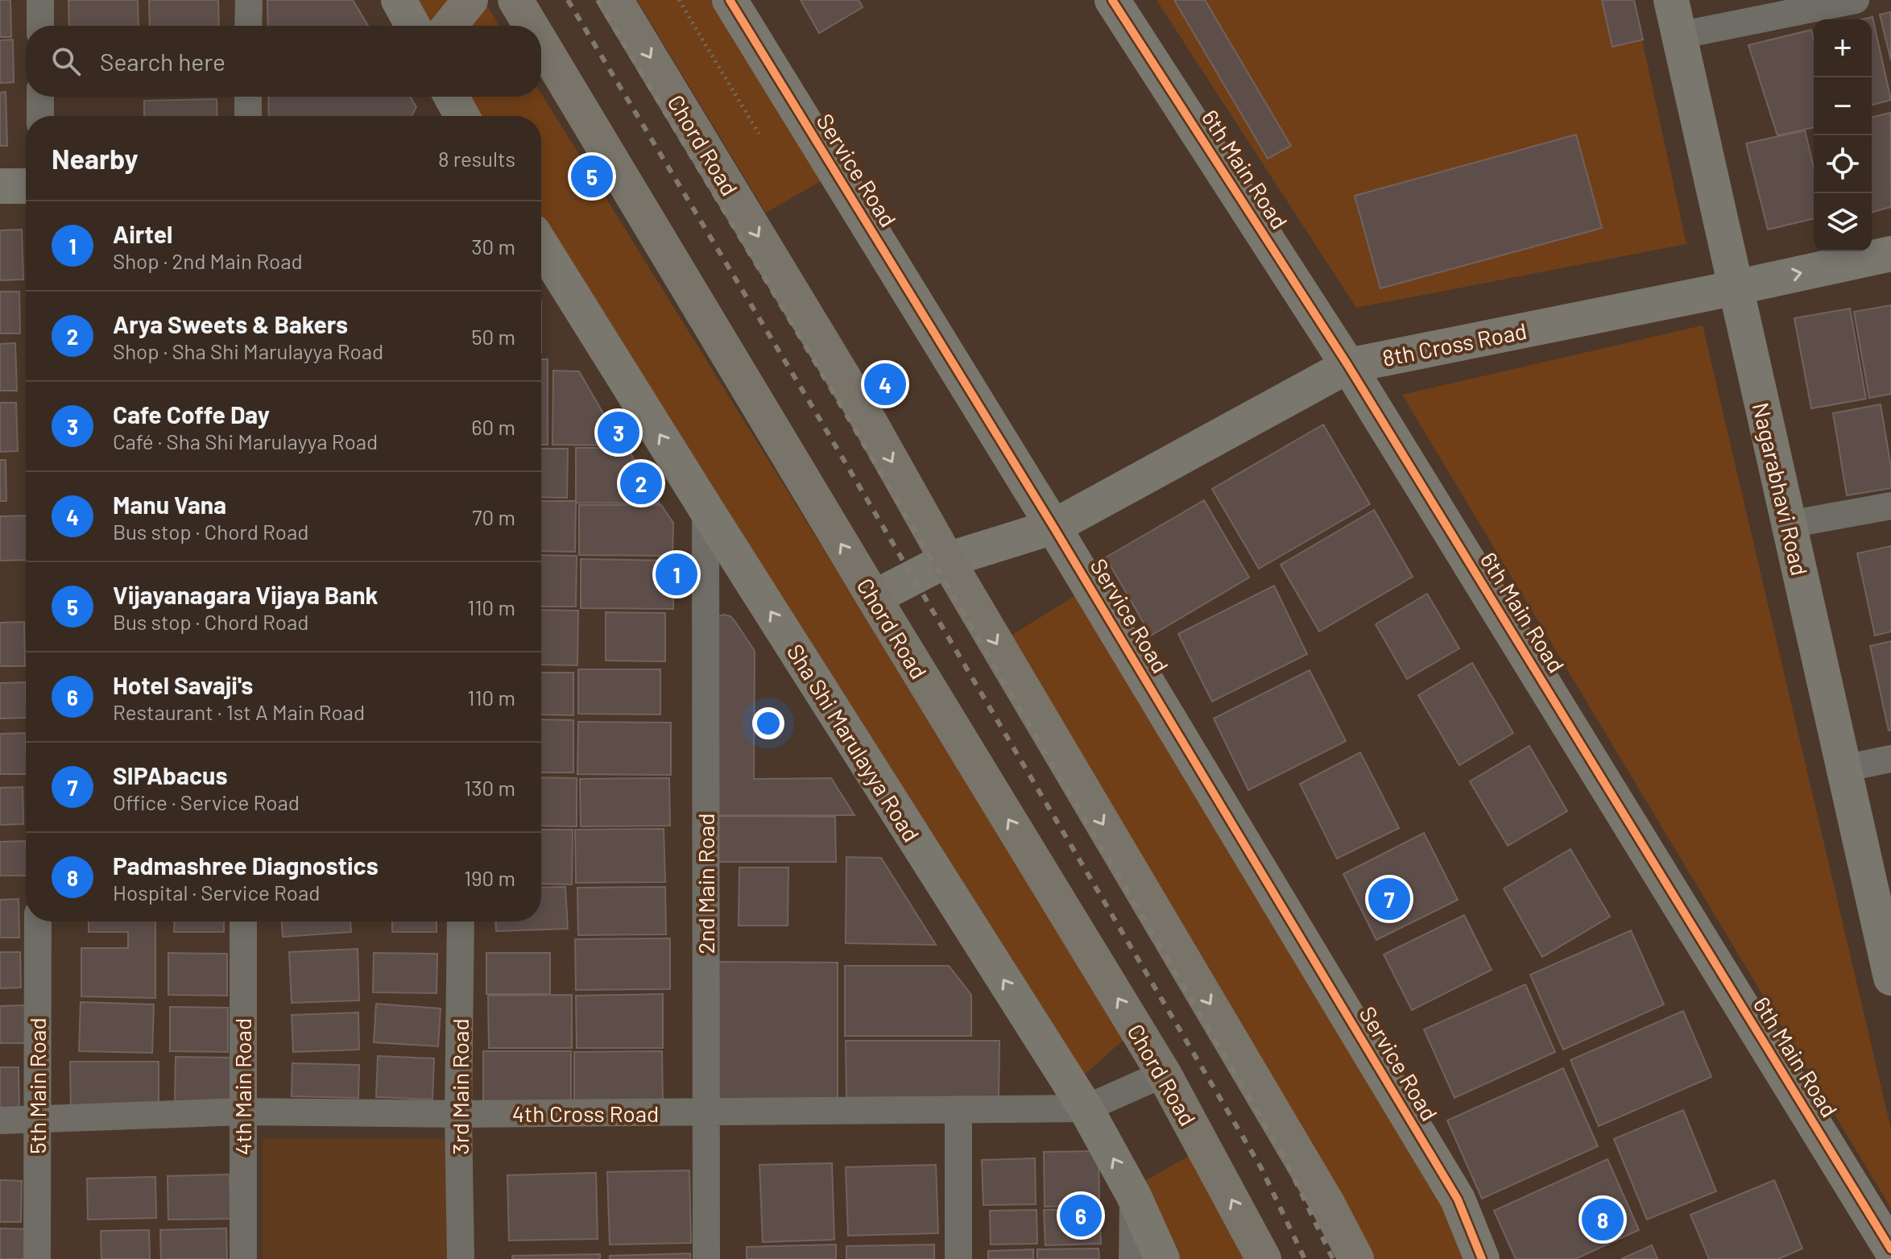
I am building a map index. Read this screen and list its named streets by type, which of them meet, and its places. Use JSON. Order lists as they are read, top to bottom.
{
  "streets": {
    "main road": ["Chord Road"],
    "street": [
      "6th Main Road",
      "Service Road",
      "8th Cross Road",
      "Nagarabhavi Road",
      "Sha Shi Marulayya Road",
      "2nd Main Road",
      "5th Main Road",
      "4th Main Road",
      "3rd Main Road",
      "4th Cross Road"
    ]
  },
  "crossings": [
    ["Chord Road", "8th Cross Road"],
    ["Chord Road", "4th Cross Road"],
    ["6th Main Road", "8th Cross Road"],
    ["Service Road", "8th Cross Road"],
    ["8th Cross Road", "Nagarabhavi Road"],
    ["Sha Shi Marulayya Road", "2nd Main Road"],
    ["Sha Shi Marulayya Road", "4th Cross Road"],
    ["2nd Main Road", "4th Cross Road"],
    ["5th Main Road", "4th Cross Road"],
    ["4th Main Road", "4th Cross Road"],
    ["3rd Main Road", "4th Cross Road"]
  ],
  "one_way": ["Sha Shi Marulayya Road"],
  "page": {
    "map_buttons": ["+", "−"],
    "search": "Search here",
    "heading": ["Nearby", "8 results"],
    "pins": [
      "5",
      "4",
      "3",
      "2",
      "1",
      "7",
      "6",
      "8"
    ],
    "list": [
      {
        "mark": "1",
        "name": "Airtel",
        "note": "Shop · 2nd Main Road",
        "value": "30 m"
      },
      {
        "mark": "2",
        "name": "Arya Sweets & Bakers",
        "note": "Shop · Sha Shi Marulayya Road",
        "value": "50 m"
      },
      {
        "mark": "3",
        "name": "Cafe Coffe Day",
        "note": "Café · Sha Shi Marulayya Road",
        "value": "60 m"
      },
      {
        "mark": "4",
        "name": "Manu Vana",
        "note": "Bus stop · Chord Road",
        "value": "70 m"
      },
      {
        "mark": "5",
        "name": "Vijayanagara Vijaya Bank",
        "note": "Bus stop · Chord Road",
        "value": "110 m"
      },
      {
        "mark": "6",
        "name": "Hotel Savaji's",
        "note": "Restaurant · 1st A Main Road",
        "value": "110 m"
      },
      {
        "mark": "7",
        "name": "SIPAbacus",
        "note": "Office · Service Road",
        "value": "130 m"
      },
      {
        "mark": "8",
        "name": "Padmashree Diagnostics",
        "note": "Hospital · Service Road",
        "value": "190 m"
      }
    ]
  }
}
